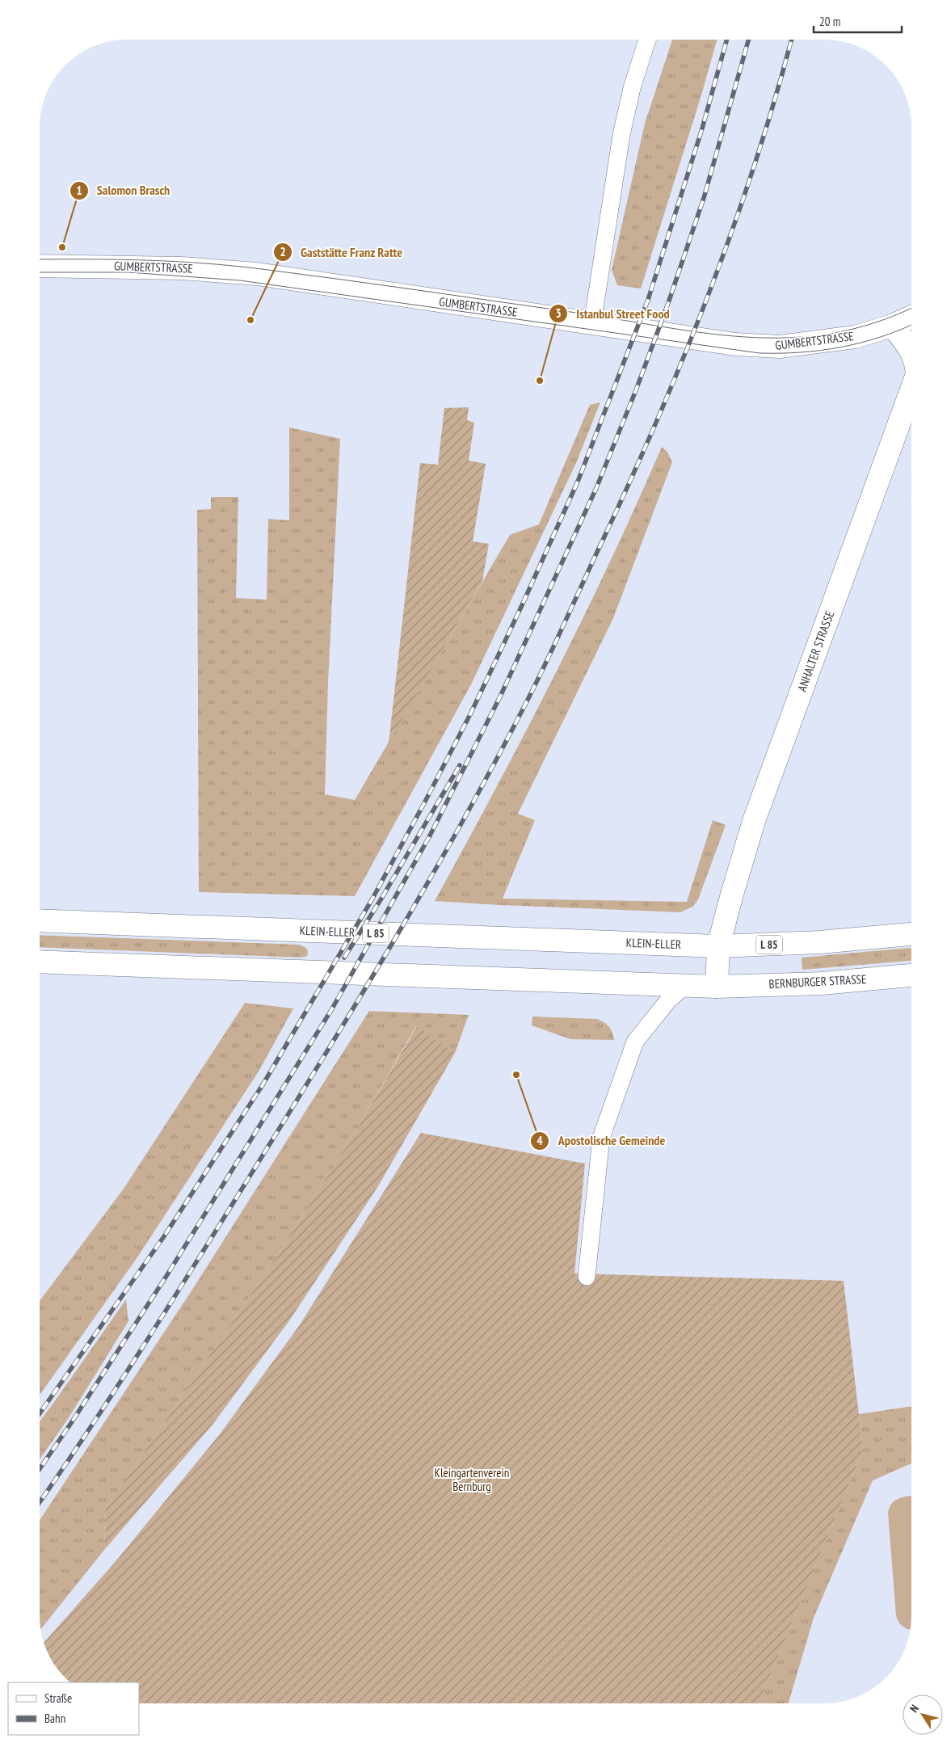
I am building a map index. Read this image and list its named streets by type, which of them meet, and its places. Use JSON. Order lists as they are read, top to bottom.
{
  "streets": {
    "main road": [
      "GUMBERTSTRASSE",
      "ANHALTER STRASSE",
      "KLEIN-ELLER",
      "L 85",
      "BERNBURGER STRASSE"
    ]
  },
  "crossings": [
    ["GUMBERTSTRASSE", "ANHALTER STRASSE"],
    ["ANHALTER STRASSE", "KLEIN-ELLER"],
    ["ANHALTER STRASSE", "L 85"],
    ["ANHALTER STRASSE", "BERNBURGER STRASSE"],
    ["KLEIN-ELLER", "L 85"]
  ],
  "parks": ["Kleingartenverein Bernburg"],
  "places": [
    "Salomon Brasch",
    "Gaststätte Franz Ratte",
    "Istanbul Street Food",
    "Apostolische Gemeinde"
  ],
  "legend": ["Straße", "Bahn"],
  "scale_bar": "20 m",
  "north": "top left"
}
